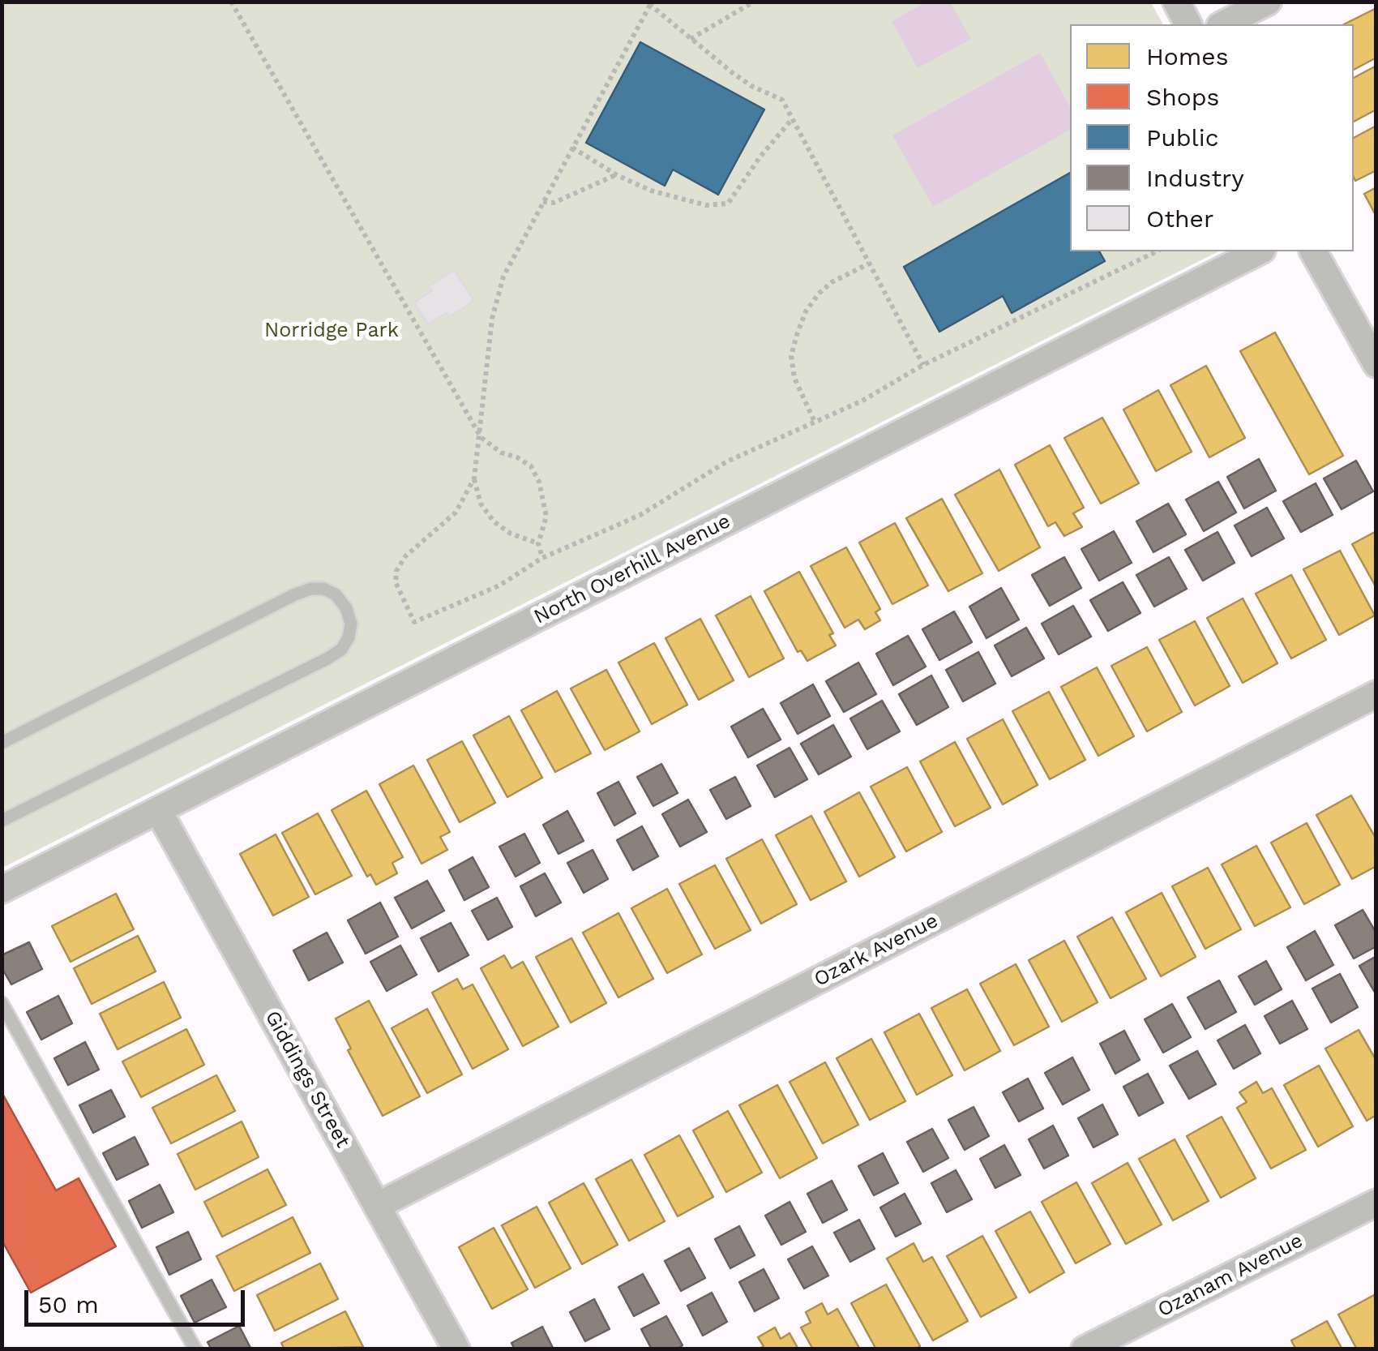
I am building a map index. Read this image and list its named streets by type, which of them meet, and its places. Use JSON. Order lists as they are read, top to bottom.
{
  "streets": {
    "street": [
      "North Overhill Avenue",
      "Ozark Avenue",
      "Giddings Street",
      "Ozanam Avenue"
    ]
  },
  "crossings": [
    ["North Overhill Avenue", "Giddings Street"],
    ["Ozark Avenue", "Giddings Street"]
  ],
  "parks": ["Norridge Park"],
  "legend": [
    "Homes",
    "Shops",
    "Public",
    "Industry",
    "Other"
  ],
  "scale_bar": "50 m"
}
